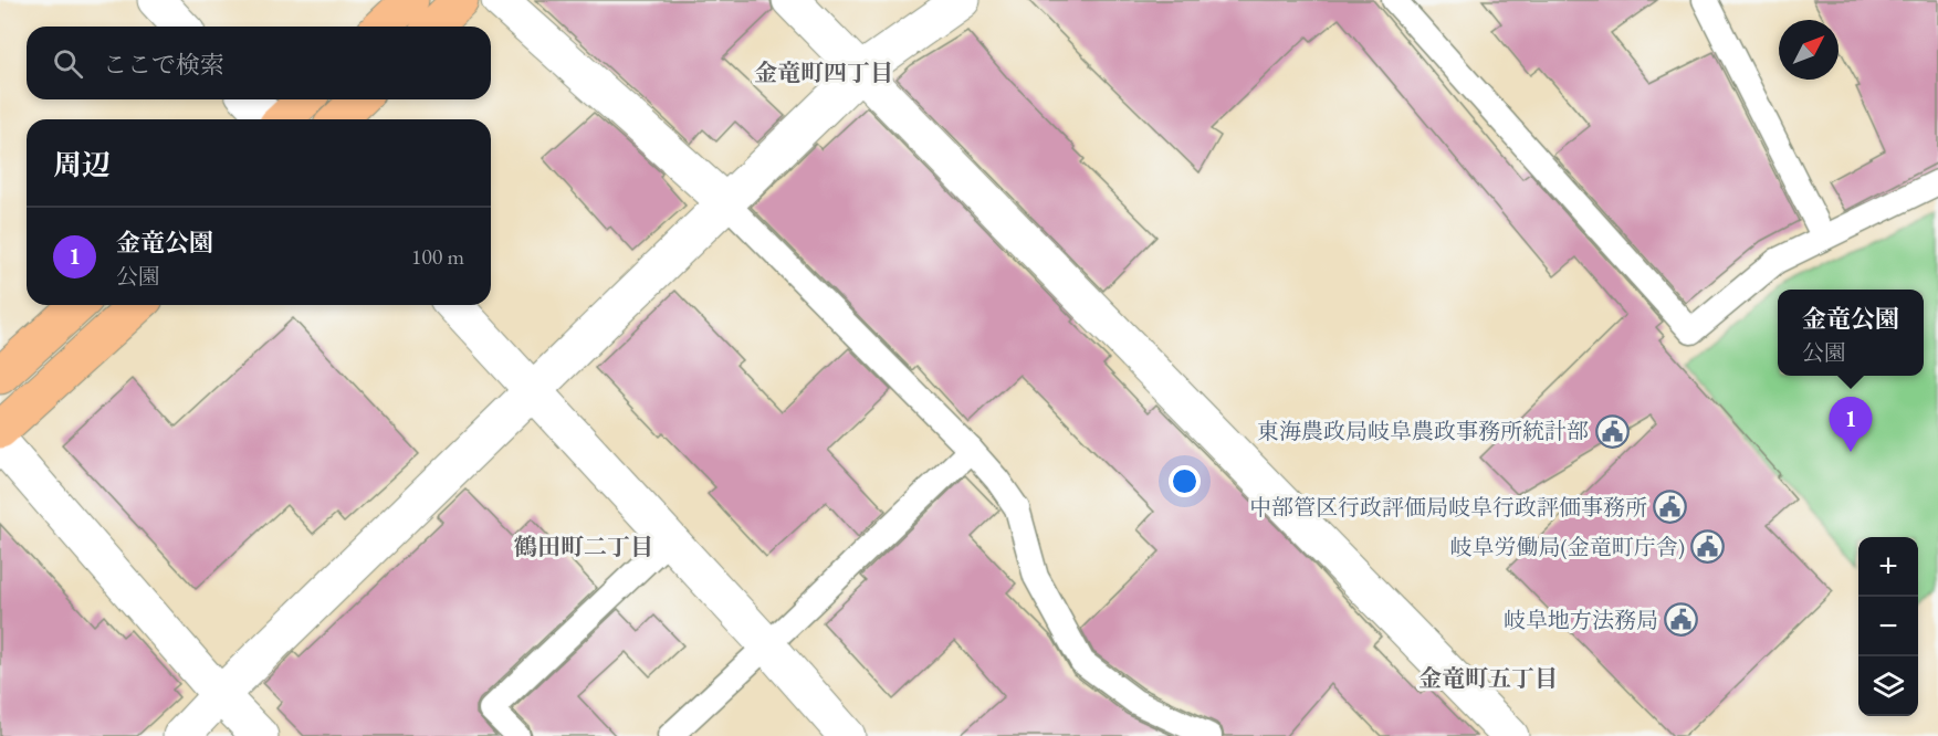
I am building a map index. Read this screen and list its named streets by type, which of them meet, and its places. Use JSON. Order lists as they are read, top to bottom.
{
  "districts": ["金竜町四丁目", "鶴田町二丁目", "金竜町五丁目"],
  "places": {
    "public building": [
      "東海農政局岐阜農政事務所統計部",
      "中部管区行政評価局岐阜行政評価事務所",
      "岐阜労働局(金竜町庁舎)",
      "岐阜地方法務局"
    ]
  },
  "north": "top right",
  "page": {
    "search": "ここで検索",
    "heading": "周辺",
    "list": [
      {
        "mark": "1",
        "name": "金竜公園",
        "note": "公園",
        "value": "100 m"
      }
    ],
    "popup": ["金竜公園", "公園"],
    "pins": "1",
    "map_buttons": ["+", "−"]
  }
}
